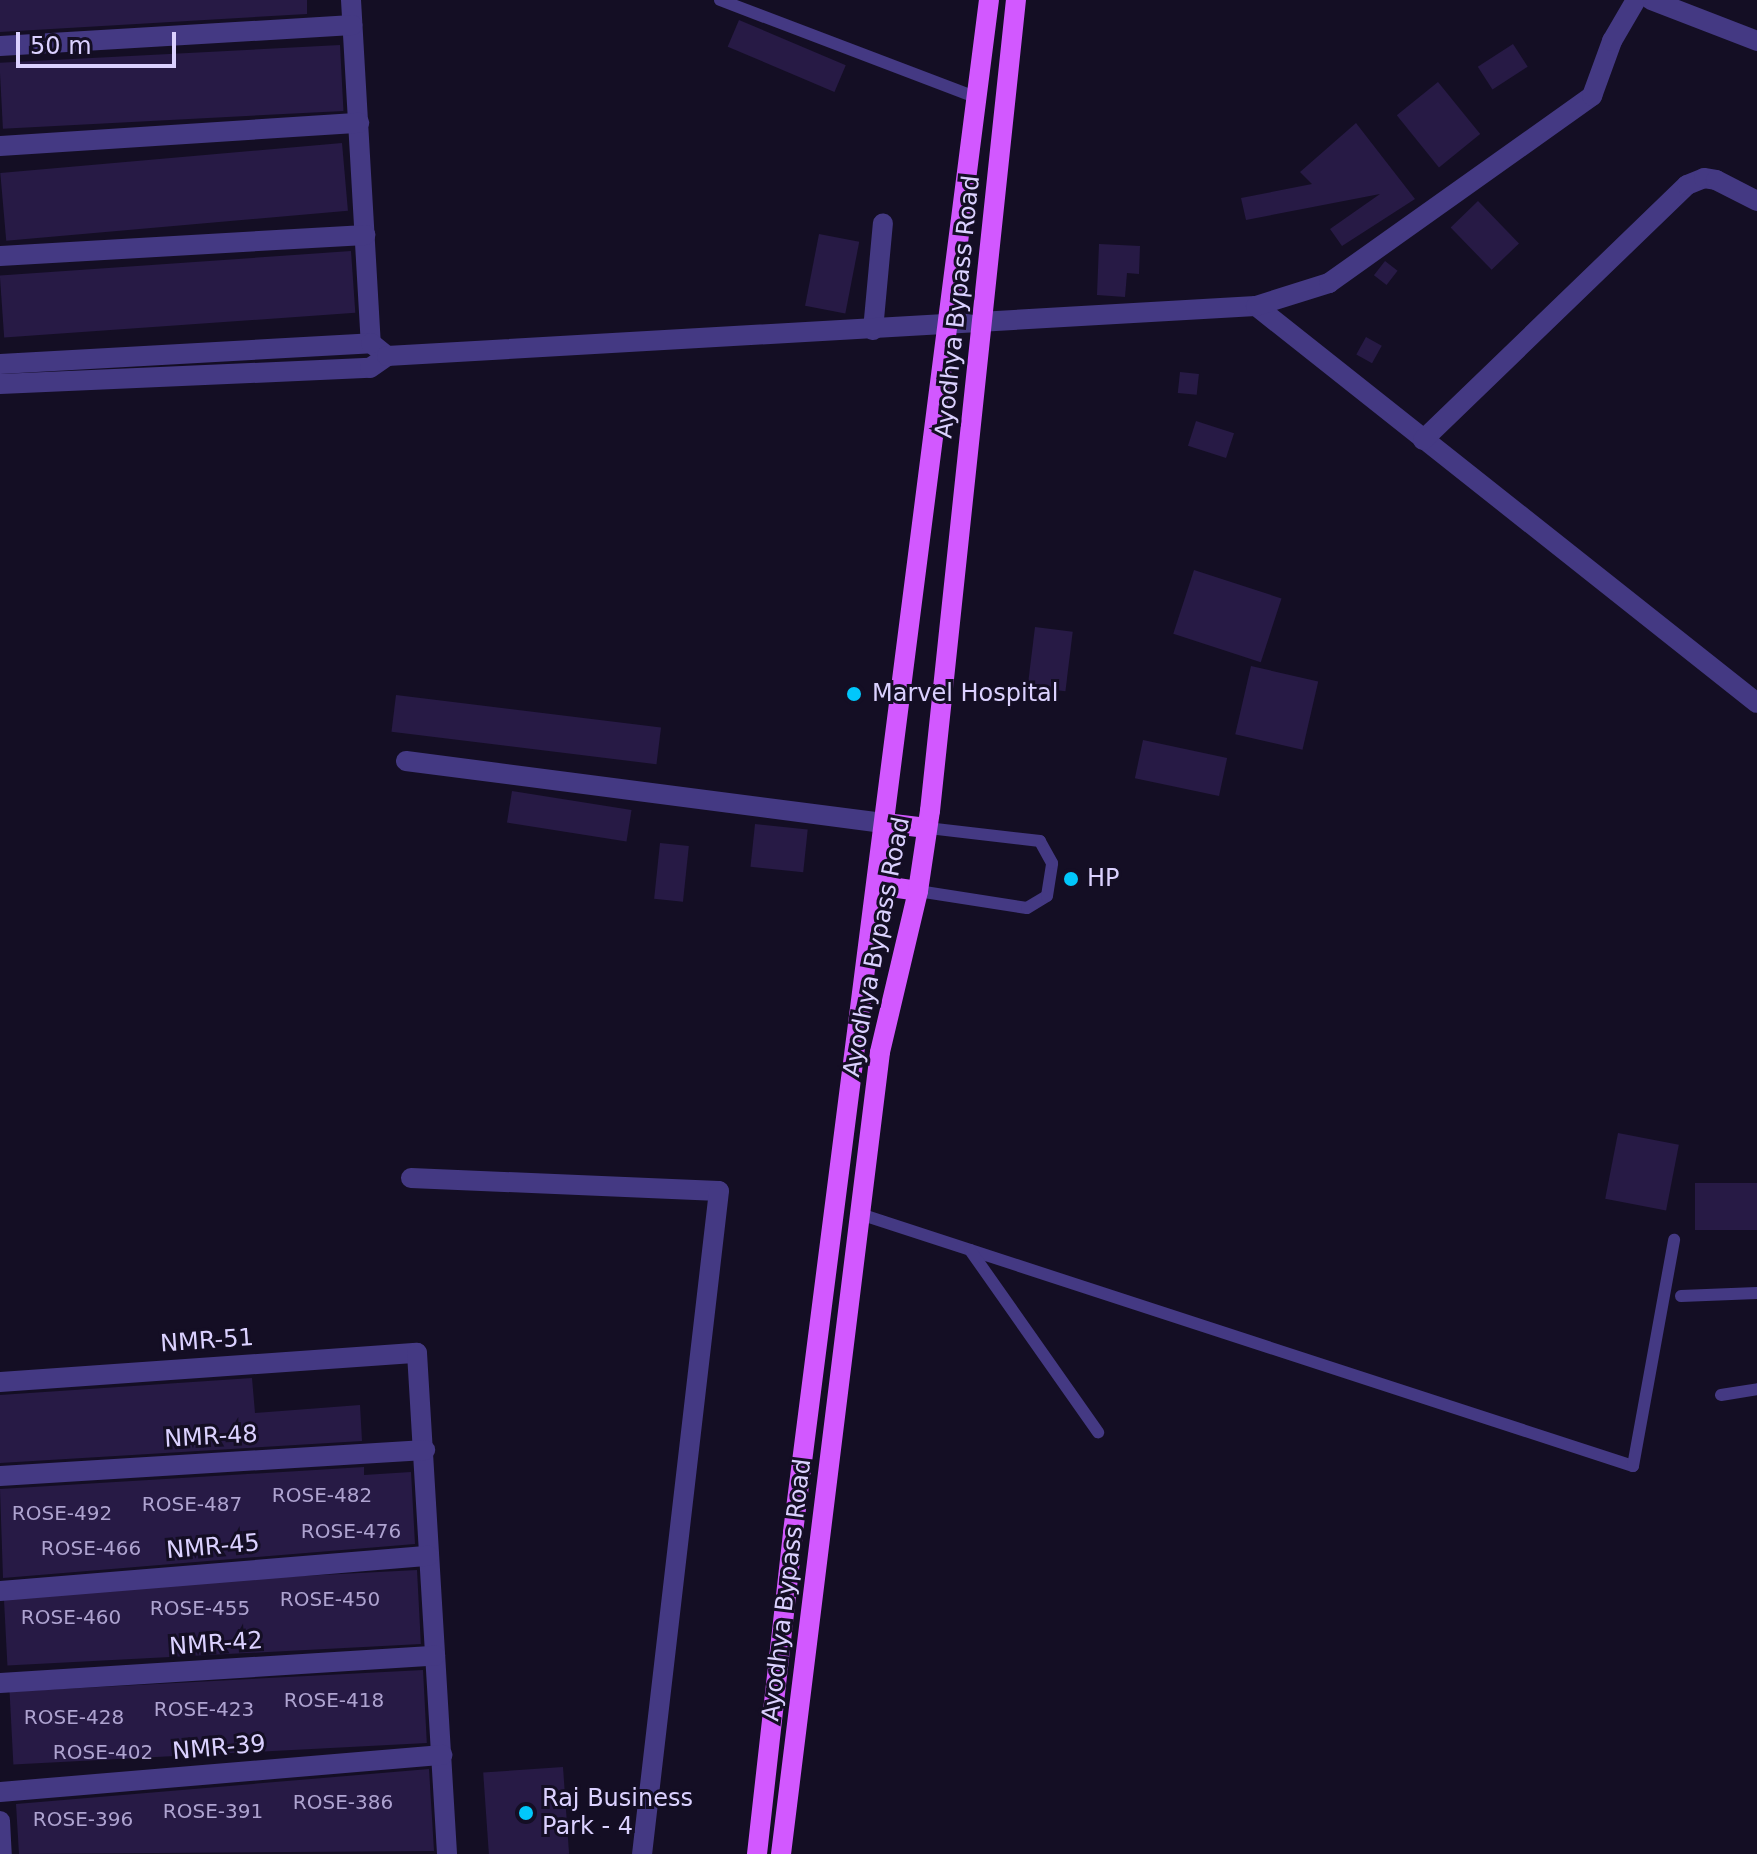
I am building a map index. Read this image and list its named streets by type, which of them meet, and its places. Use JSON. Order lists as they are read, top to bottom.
{
  "streets": {
    "main road": ["Ayodhya Bypass Road"],
    "street": [
      "NMR-51",
      "NMR-48",
      "NMR-45",
      "NMR-42",
      "NMR-39"
    ]
  },
  "crossings": [
    ["NMR-51", "NMR-48"]
  ],
  "places": ["Marvel Hospital", "HP", "Raj Business Park - 4"],
  "house_numbers": [
    "ROSE-482",
    "ROSE-487",
    "ROSE-492",
    "ROSE-476",
    "ROSE-466",
    "ROSE-450",
    "ROSE-455",
    "ROSE-460",
    "ROSE-418",
    "ROSE-423",
    "ROSE-428",
    "ROSE-402",
    "ROSE-386",
    "ROSE-391",
    "ROSE-396"
  ],
  "scale_bar": "50 m"
}
